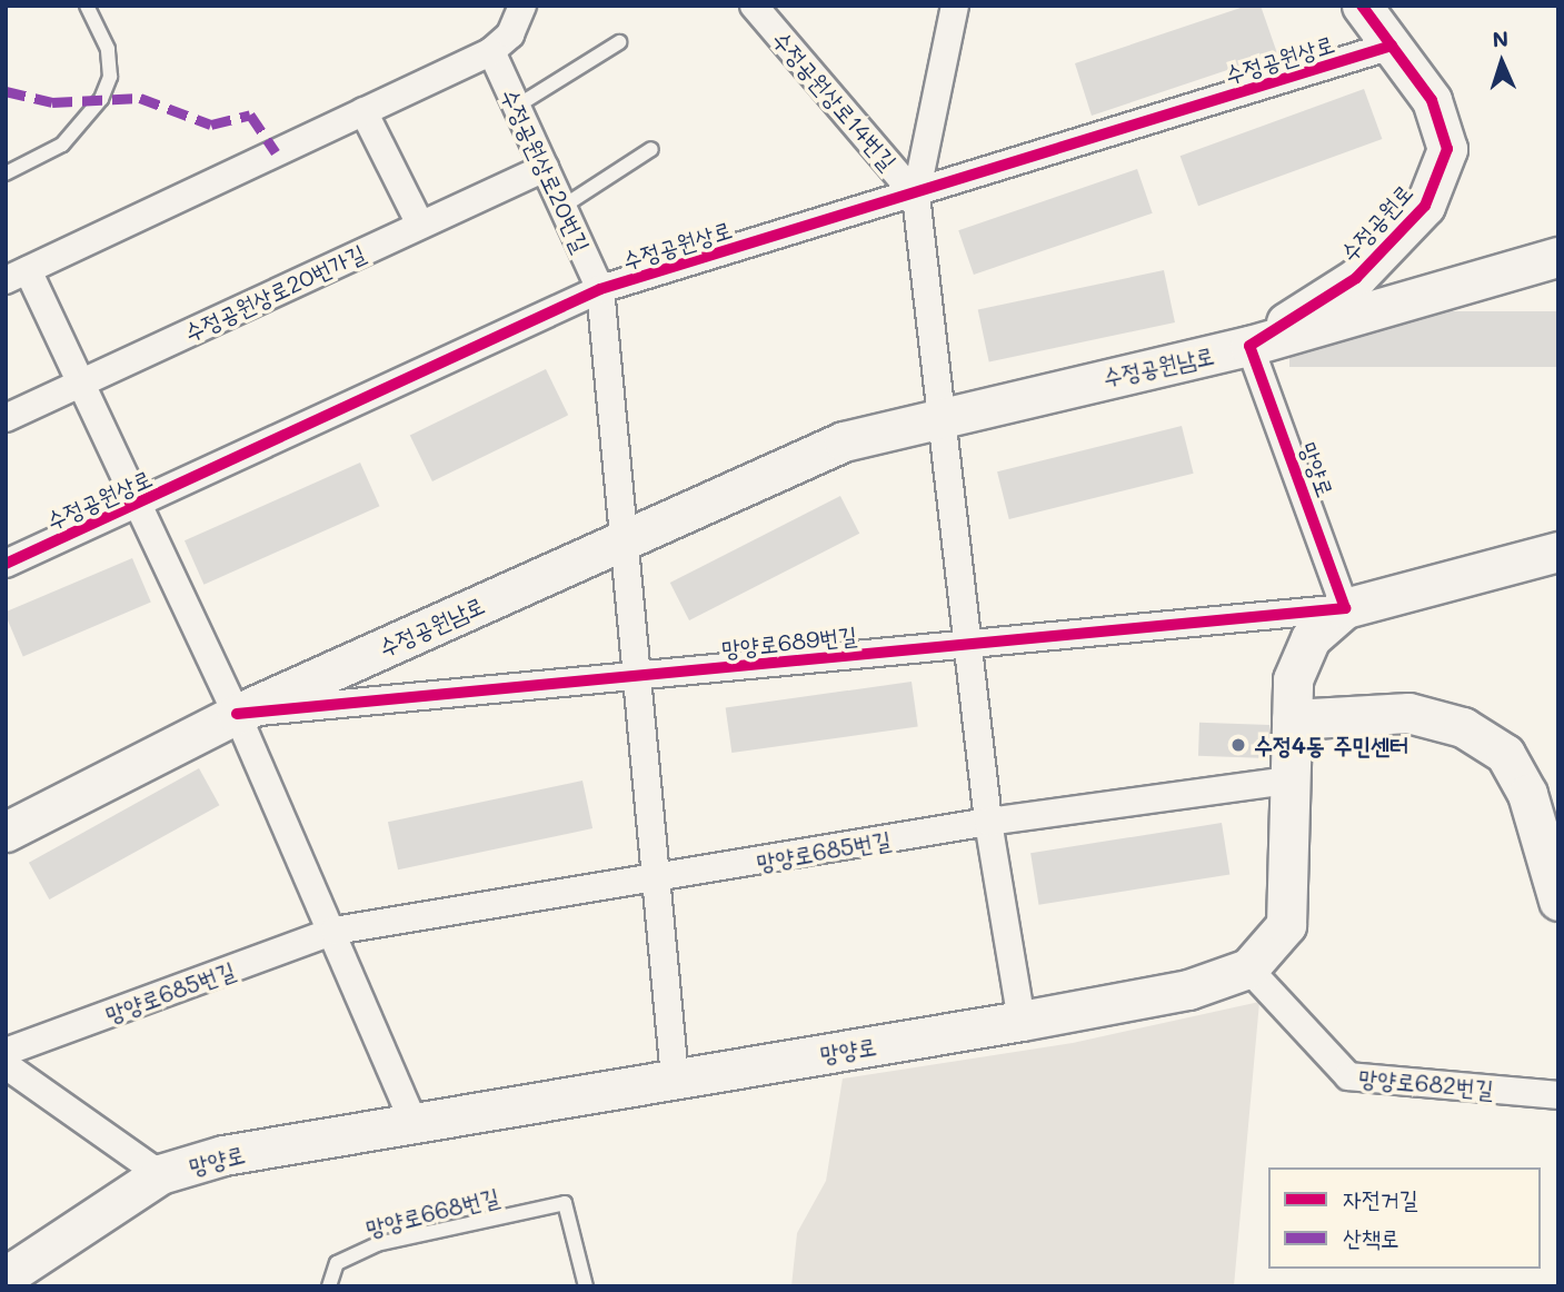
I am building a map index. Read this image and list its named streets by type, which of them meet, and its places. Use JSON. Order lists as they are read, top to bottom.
{
  "streets": {
    "street": [
      "수정공원상로",
      "수정공원상로14번길",
      "수정공원상로20번길",
      "수정공원로",
      "수정공원상로20번가길",
      "수정공원남로",
      "망양로",
      "망양로689번길",
      "망양로685번길",
      "망양로682번길"
    ],
    "lane": ["망양로668번길"]
  },
  "crossings": [
    ["수정공원상로", "수정공원상로14번길"],
    ["수정공원상로", "수정공원상로20번길"],
    ["수정공원상로", "수정공원로"],
    ["수정공원상로", "수정공원상로20번가길"],
    ["수정공원상로20번길", "수정공원상로20번가길"],
    ["수정공원로", "수정공원남로"],
    ["수정공원로", "망양로"],
    ["수정공원남로", "망양로"],
    ["수정공원남로", "망양로689번길"],
    ["망양로", "망양로689번길"],
    ["망양로", "망양로682번길"]
  ],
  "places": ["수정4동 주민센터"],
  "legend": ["자전거길", "산책로"],
  "north": "top"
}
